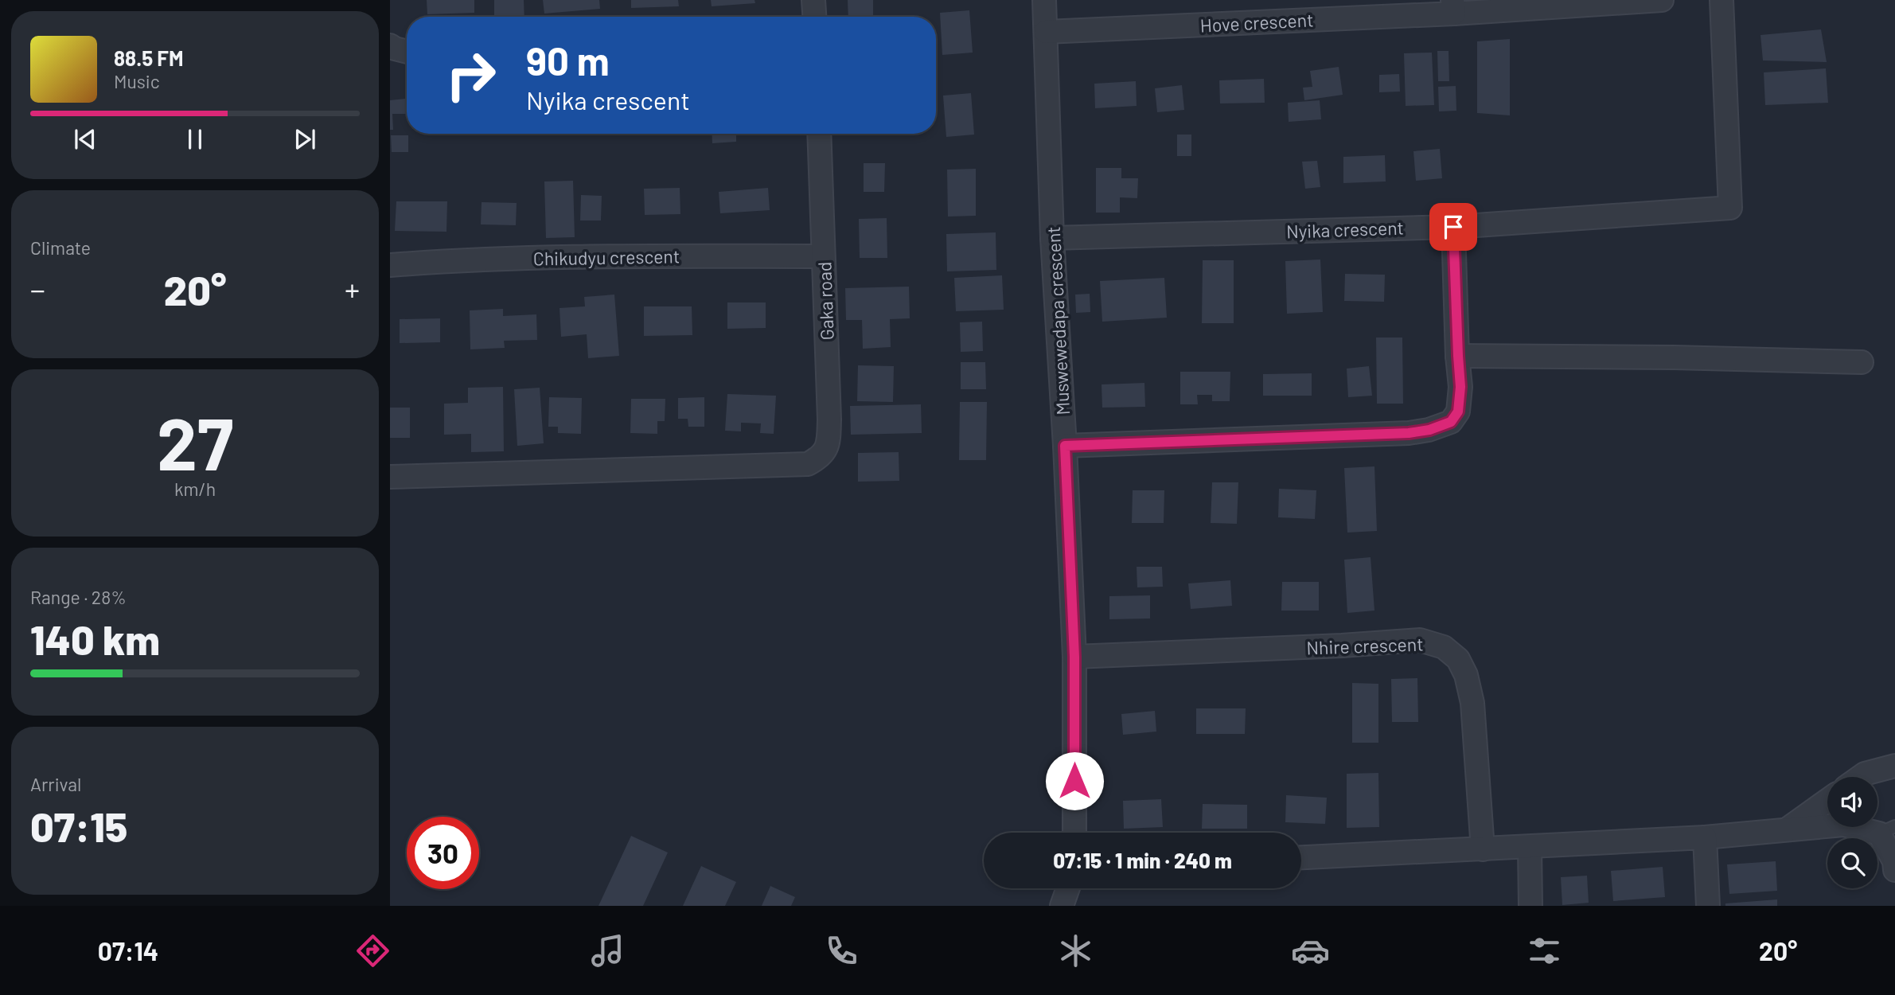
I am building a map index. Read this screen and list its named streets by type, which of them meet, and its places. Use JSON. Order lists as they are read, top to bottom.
{
  "streets": {
    "street": [
      "Hove crescent",
      "Nyika crescent",
      "Chikudyu crescent",
      "Gaka road",
      "Muswewedapa crescent",
      "Nhire crescent"
    ]
  },
  "crossings": [
    ["Hove crescent", "Muswewedapa crescent"],
    ["Nyika crescent", "Muswewedapa crescent"],
    ["Chikudyu crescent", "Gaka road"],
    ["Muswewedapa crescent", "Nhire crescent"]
  ],
  "page": {
    "turn": ["90 m", "Nyika crescent"],
    "song": ["88.5 FM", "Music"],
    "tile": [
      "Climate",
      ["27", "km/h"],
      ["Range · 28%", "140 km"],
      ["Arrival", "07:15"]
    ],
    "heat": ["−", "20°", "+"],
    "limit": "30",
    "trip": "07:15 · 1 min · 240 m",
    "tabs": ["07:14", "20°"]
  }
}
